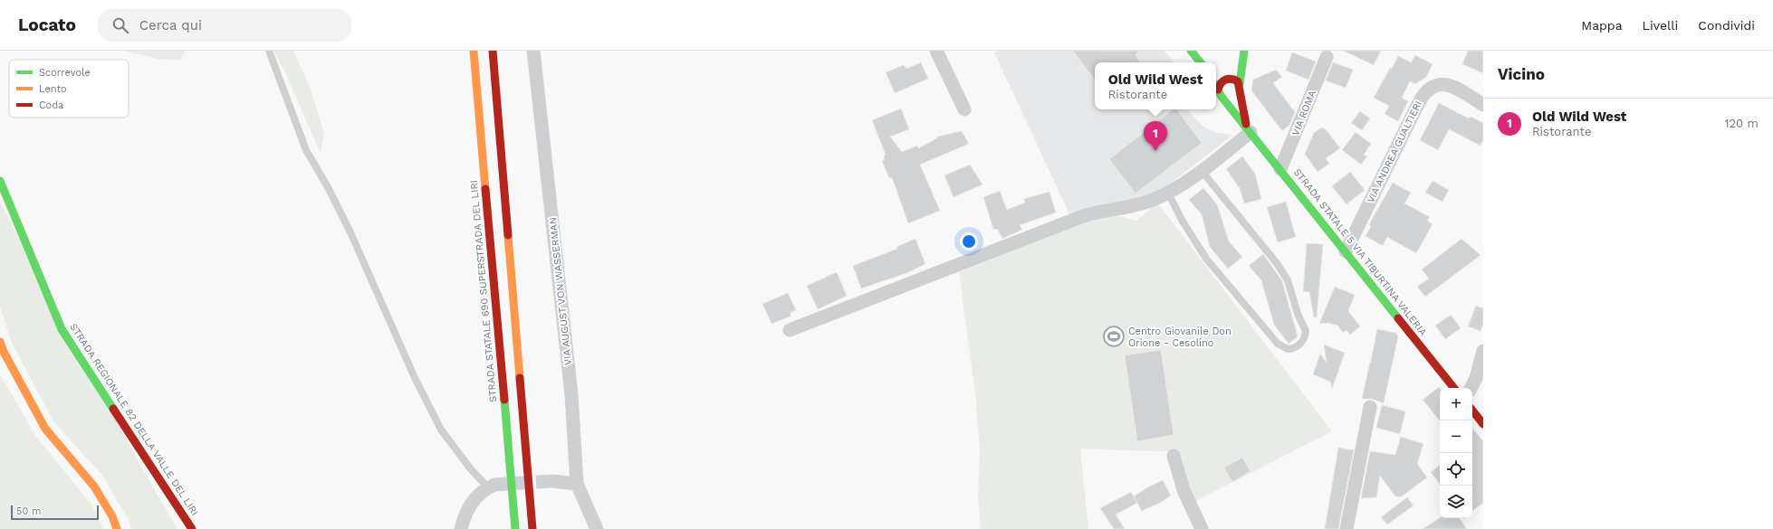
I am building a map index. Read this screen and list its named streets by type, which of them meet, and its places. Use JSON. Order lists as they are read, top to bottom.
{
  "streets": {
    "main road": ["STRADA STATALE 5 VIA TIBURTINA VALERIA", "STRADA STATALE 690 SUPERSTRADA DEL LIRI", "STRADA REGIONALE 82 DELLA VALLE DEL LIRI"],
    "street": ["VIA ROMA", "VIA ANDREA GUALTIERI", "VIA AUGUST VON WASSERMAN"]
  },
  "crossings": [
    ["VIA ROMA", "STRADA STATALE 5 VIA TIBURTINA VALERIA"],
    ["VIA ANDREA GUALTIERI", "STRADA STATALE 5 VIA TIBURTINA VALERIA"]
  ],
  "places": {
    "sports": ["Centro Giovanile Don Orione - Cesolino"]
  },
  "legend": ["Scorrevole", "Lento", "Coda"],
  "scale_bar": "50 m",
  "page": {
    "header": "Locato",
    "search": "Cerca qui",
    "nav": ["Mappa", "Livelli", "Condividi"],
    "heading": "Vicino",
    "popup": ["Old Wild West", "Ristorante"],
    "list": [
      {
        "mark": "1",
        "name": "Old Wild West",
        "note": "Ristorante",
        "value": "120 m"
      }
    ],
    "pins": "1",
    "map_buttons": ["+", "−"],
    "scale": "50 m"
  }
}
